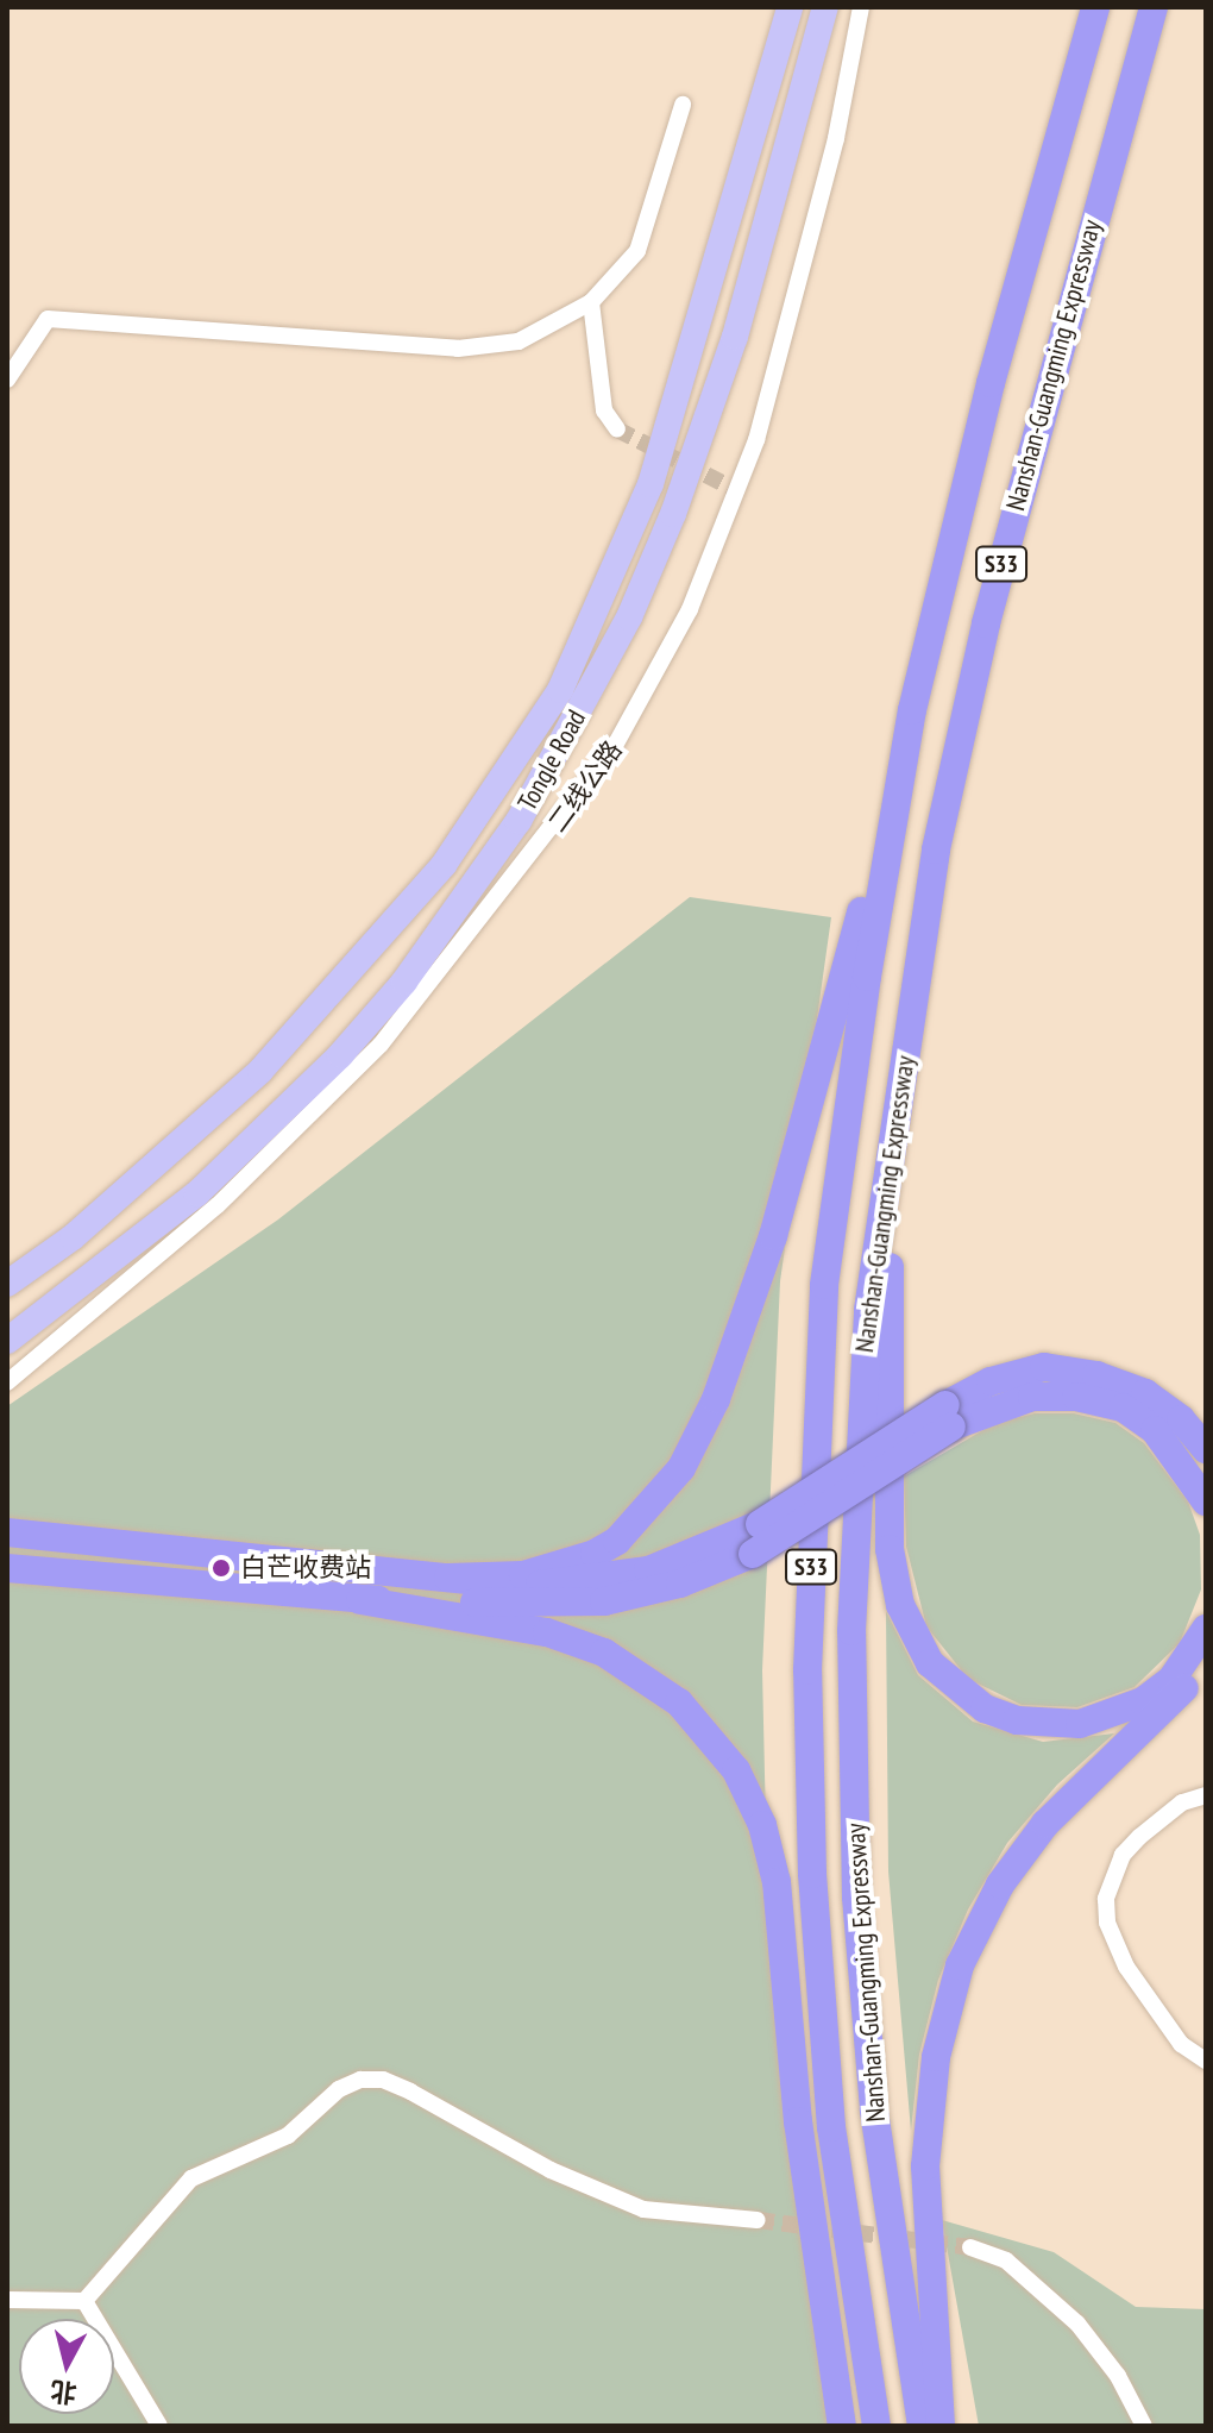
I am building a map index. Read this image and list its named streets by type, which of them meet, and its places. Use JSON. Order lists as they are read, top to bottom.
{
  "streets": {
    "highway": ["Nanshan-Guangming Expressway", "S33"],
    "main road": ["Tongle Road"],
    "street": ["二线公路"]
  },
  "places": ["白芒收费站"],
  "north": "bottom"
}
